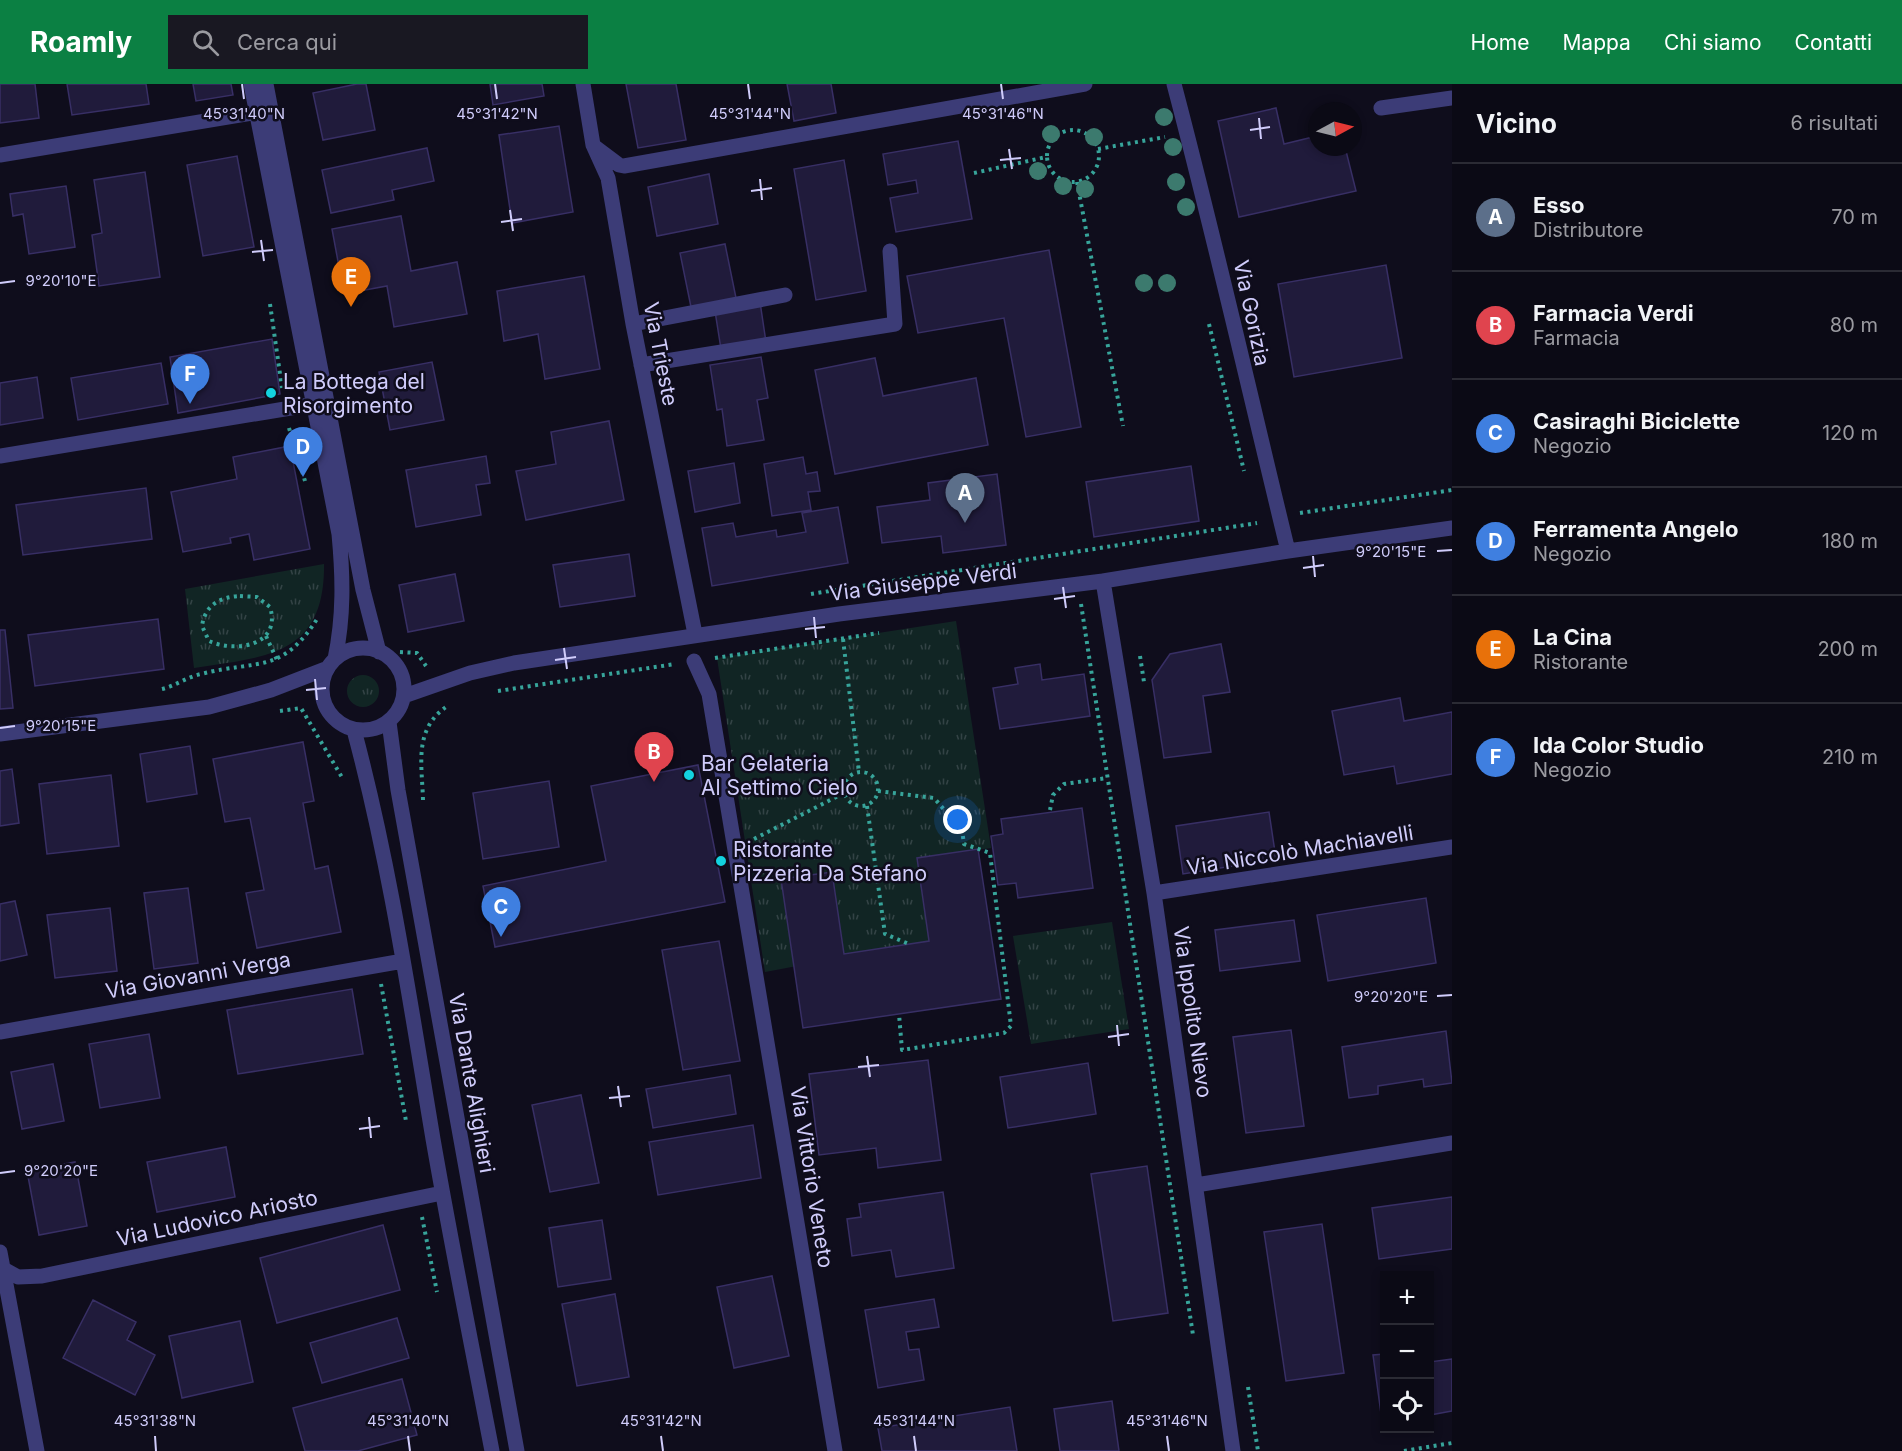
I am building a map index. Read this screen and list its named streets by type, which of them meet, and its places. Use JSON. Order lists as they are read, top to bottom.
{
  "streets": {
    "street": [
      "Via Gorizia",
      "Via Trieste",
      "Via Giuseppe Verdi",
      "Via Niccolò Machiavelli",
      "Via Giovanni Verga",
      "Via Ippolito Nievo",
      "Via Dante Alighieri",
      "Via Vittorio Veneto",
      "Via Ludovico Ariosto"
    ]
  },
  "crossings": [
    ["Via Gorizia", "Via Giuseppe Verdi"],
    ["Via Trieste", "Via Giuseppe Verdi"],
    ["Via Giuseppe Verdi", "Via Ippolito Nievo"],
    ["Via Giuseppe Verdi", "Via Dante Alighieri"],
    ["Via Niccolò Machiavelli", "Via Ippolito Nievo"]
  ],
  "places": ["La Bottega del Risorgimento", "Bar Gelateria Al Settimo Cielo", "Ristorante Pizzeria Da Stefano"],
  "north": "right",
  "page": {
    "header": "Roamly",
    "search": "Cerca qui",
    "nav": [
      "Home",
      "Mappa",
      "Chi siamo",
      "Contatti"
    ],
    "heading": ["Vicino", "6 risultati"],
    "list": [
      {
        "mark": "A",
        "name": "Esso",
        "note": "Distributore",
        "value": "70 m"
      },
      {
        "mark": "B",
        "name": "Farmacia Verdi",
        "note": "Farmacia",
        "value": "80 m"
      },
      {
        "mark": "C",
        "name": "Casiraghi Biciclette",
        "note": "Negozio",
        "value": "120 m"
      },
      {
        "mark": "D",
        "name": "Ferramenta Angelo",
        "note": "Negozio",
        "value": "180 m"
      },
      {
        "mark": "E",
        "name": "La Cina",
        "note": "Ristorante",
        "value": "200 m"
      },
      {
        "mark": "F",
        "name": "Ida Color Studio",
        "note": "Negozio",
        "value": "210 m"
      }
    ],
    "pins": [
      "E",
      "F",
      "D",
      "A",
      "B",
      "C"
    ],
    "map_buttons": ["+", "−"]
  },
  "coordinates": [
    "45°31'40\"N",
    "45°31'42\"N",
    "45°31'44\"N",
    "45°31'46\"N",
    "9°20'10\"E",
    "9°20'15\"E",
    "9°20'20\"E",
    "45°31'38\"N"
  ]
}
